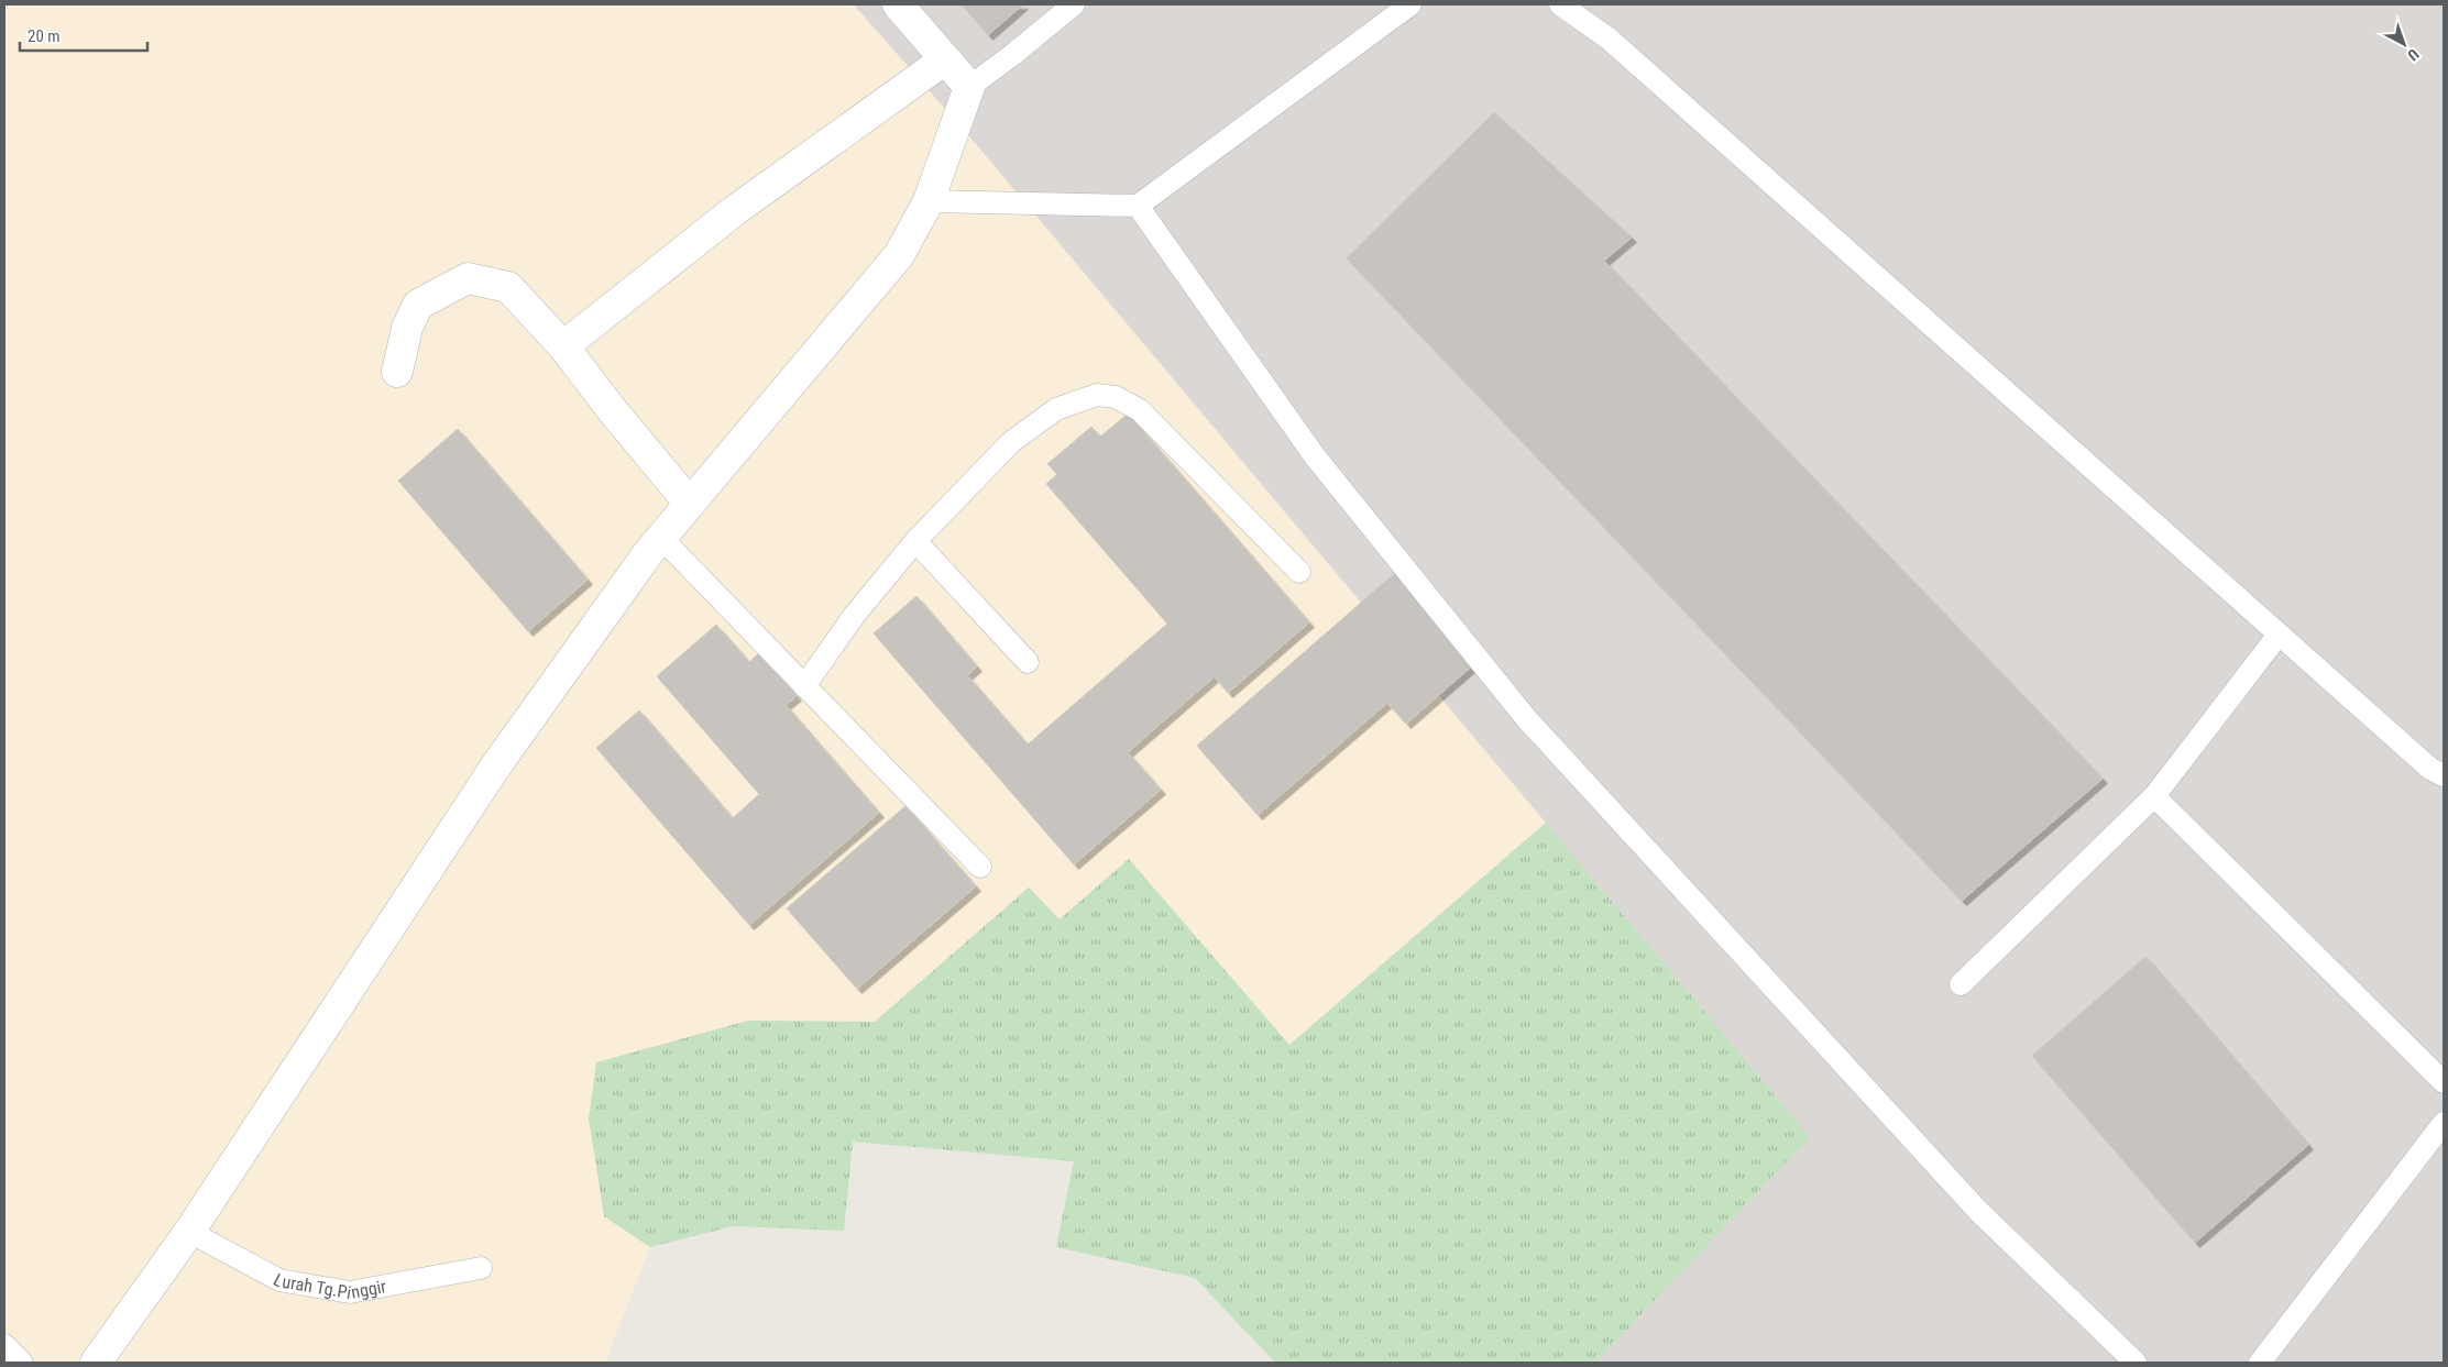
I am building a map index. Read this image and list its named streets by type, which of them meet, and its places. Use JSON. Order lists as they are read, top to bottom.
{
  "streets": {
    "lane": ["Lurah Tg.Pinggir"]
  },
  "scale_bar": "20 m",
  "north": "bottom right"
}
